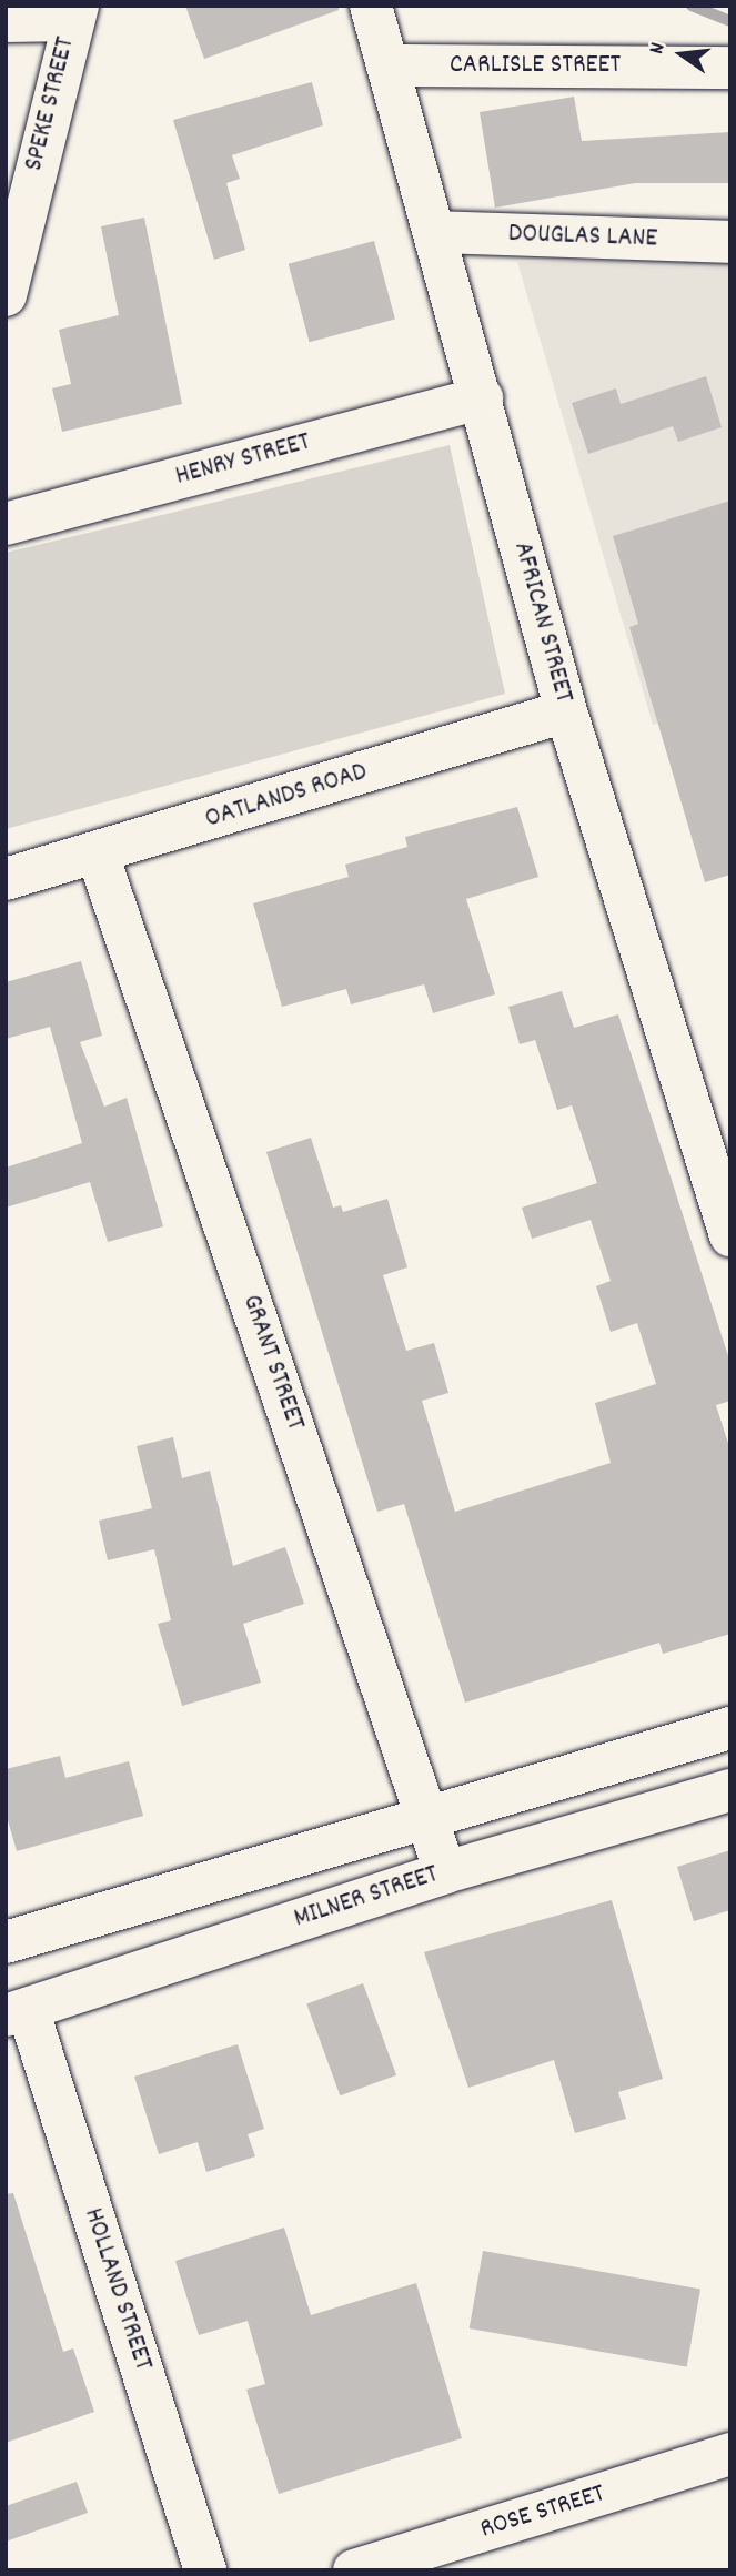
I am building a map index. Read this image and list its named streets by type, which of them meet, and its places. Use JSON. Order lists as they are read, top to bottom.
{
  "streets": {
    "street": [
      "CARLISLE STREET",
      "SPEKE STREET",
      "DOUGLAS LANE",
      "HENRY STREET",
      "AFRICAN STREET",
      "OATLANDS ROAD",
      "GRANT STREET",
      "MILNER STREET",
      "HOLLAND STREET",
      "ROSE STREET"
    ]
  },
  "crossings": [
    ["CARLISLE STREET", "AFRICAN STREET"],
    ["DOUGLAS LANE", "AFRICAN STREET"],
    ["HENRY STREET", "AFRICAN STREET"],
    ["AFRICAN STREET", "OATLANDS ROAD"],
    ["OATLANDS ROAD", "GRANT STREET"],
    ["GRANT STREET", "MILNER STREET"],
    ["MILNER STREET", "HOLLAND STREET"]
  ],
  "north": "left"
}
